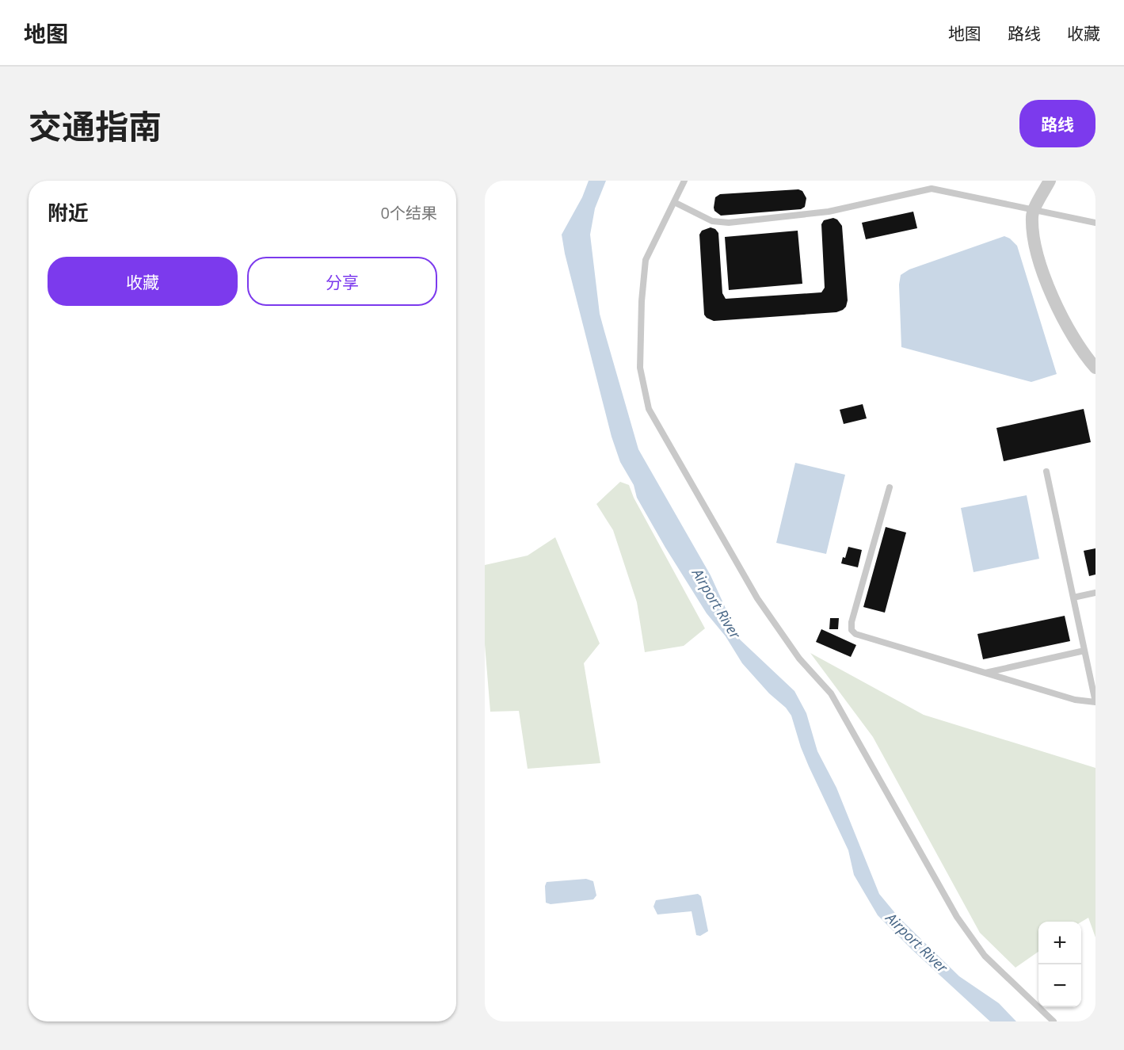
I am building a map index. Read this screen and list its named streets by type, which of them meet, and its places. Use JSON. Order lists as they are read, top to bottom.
{
  "water": ["Airport River"],
  "page": {
    "header": "地图",
    "nav": ["地图", "路线", "收藏"],
    "title": "交通指南",
    "buttons": [
      "路线",
      ["收藏", "分享"]
    ],
    "heading": ["附近", "0个结果"],
    "map_buttons": ["+", "−"]
  }
}
